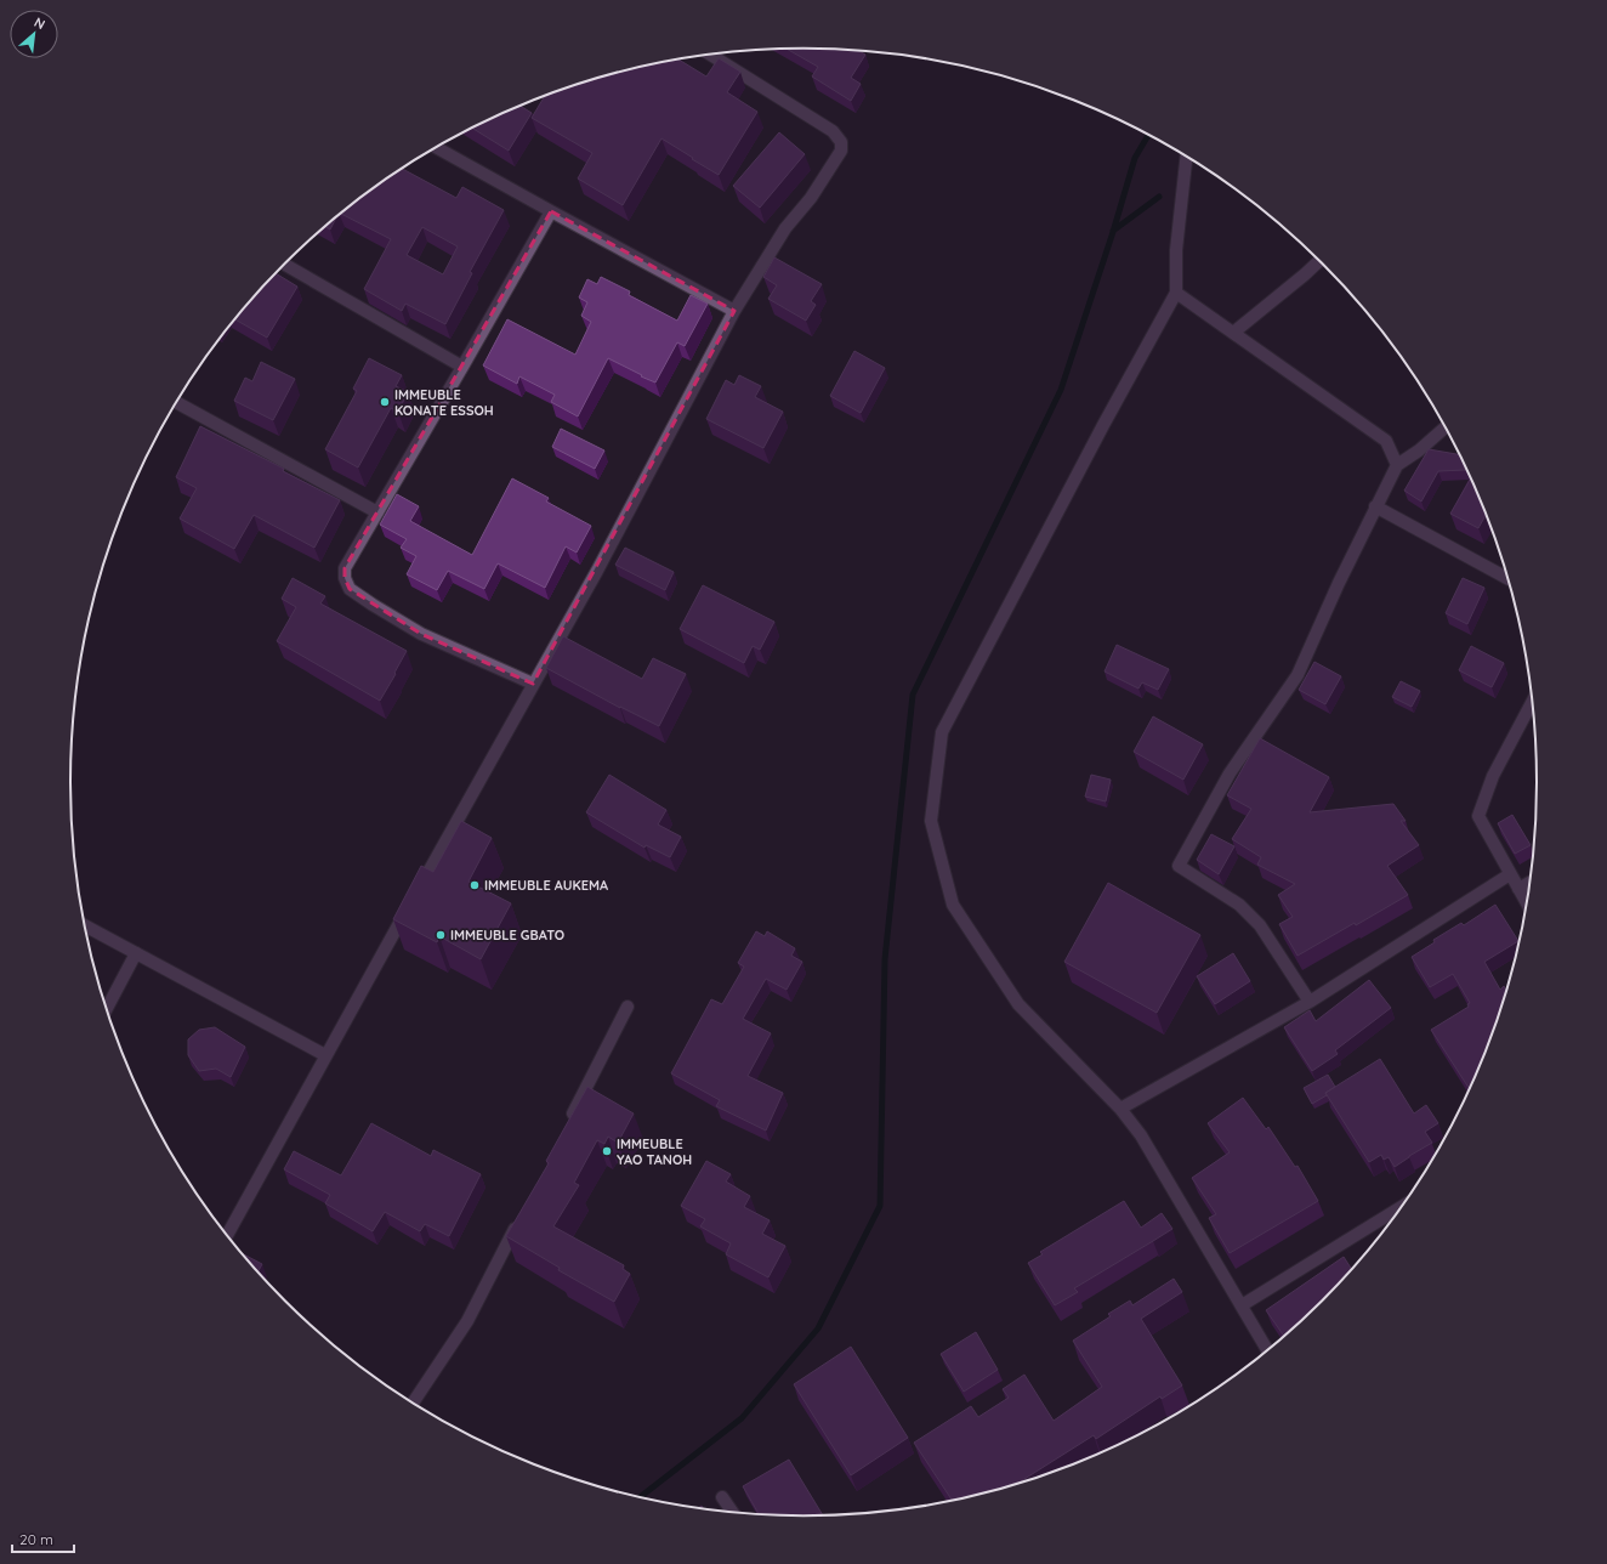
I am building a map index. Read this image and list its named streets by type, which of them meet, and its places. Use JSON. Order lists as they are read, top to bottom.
{
  "places": [
    "IMMEUBLE KONATE ESSOH",
    "IMMEUBLE AUKEMA",
    "IMMEUBLE GBATO",
    "IMMEUBLE YAO TANOH"
  ],
  "scale_bar": "20 m",
  "north": "top right"
}
